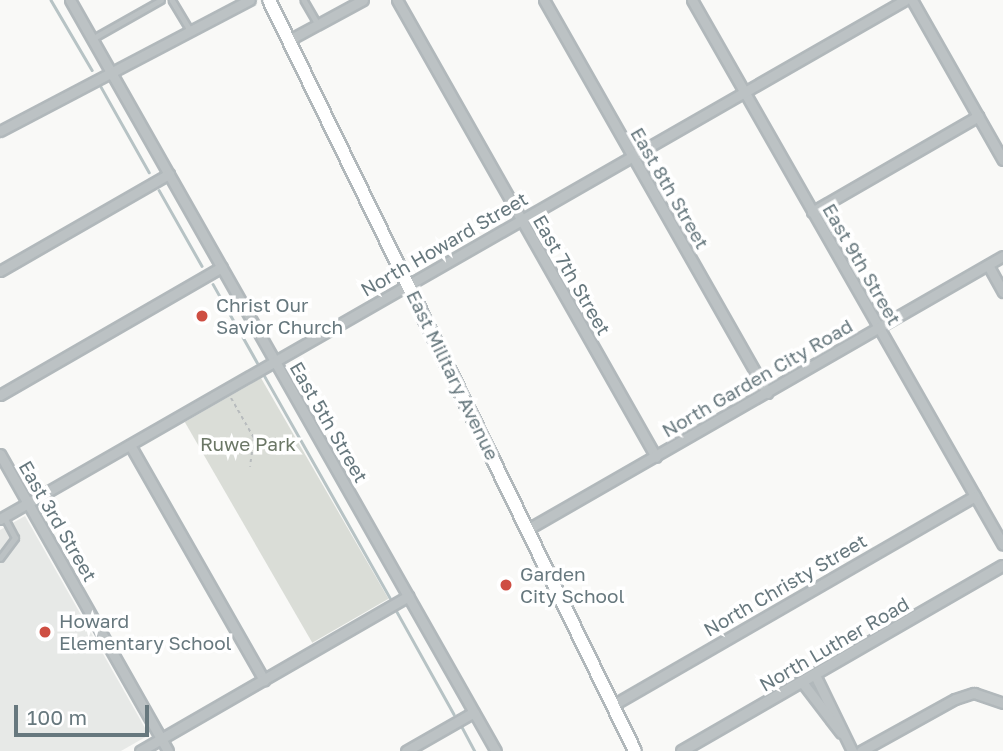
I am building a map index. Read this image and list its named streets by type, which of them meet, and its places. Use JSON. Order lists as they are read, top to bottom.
{
  "streets": {
    "main road": ["East Military Avenue"],
    "street": [
      "East 8th Street",
      "North Howard Street",
      "East 9th Street",
      "East 7th Street",
      "North Garden City Road",
      "East 5th Street",
      "East 3rd Street",
      "North Christy Street",
      "North Luther Road"
    ]
  },
  "crossings": [
    ["East 8th Street", "North Howard Street"],
    ["East 8th Street", "North Garden City Road"],
    ["North Howard Street", "East 9th Street"],
    ["North Howard Street", "East 7th Street"],
    ["North Howard Street", "East Military Avenue"],
    ["North Howard Street", "East 5th Street"],
    ["North Howard Street", "East 3rd Street"],
    ["East 9th Street", "North Garden City Road"],
    ["East 9th Street", "North Christy Street"],
    ["East 7th Street", "North Garden City Road"],
    ["East Military Avenue", "North Garden City Road"],
    ["East Military Avenue", "North Christy Street"]
  ],
  "parks": ["Ruwe Park"],
  "places": ["Christ Our Savior Church", "Garden City School", "Howard Elementary School"],
  "scale_bar": "100 m"
}
